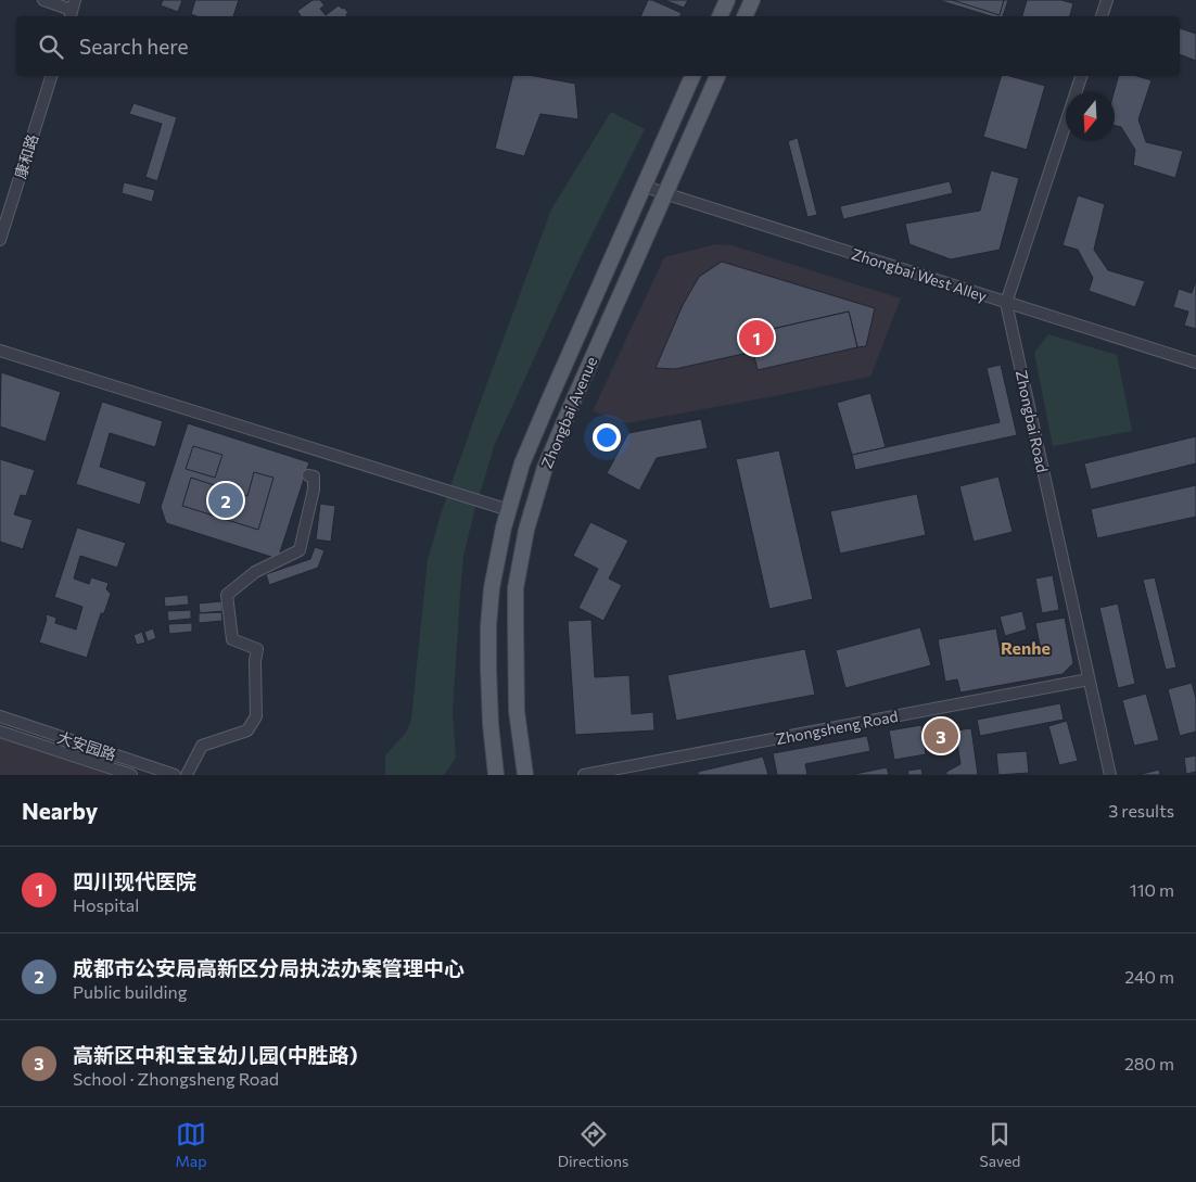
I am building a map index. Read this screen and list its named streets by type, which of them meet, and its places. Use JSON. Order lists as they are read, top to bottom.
{
  "streets": {
    "main road": ["Zhongbai Avenue"],
    "street": [
      "康和路",
      "Zhongbai West Alley",
      "Zhongbai Road",
      "Zhongsheng Road",
      "大安园路"
    ]
  },
  "crossings": [
    ["Zhongbai West Alley", "Zhongbai Avenue"],
    ["Zhongbai West Alley", "Zhongbai Road"],
    ["Zhongbai Road", "Zhongsheng Road"]
  ],
  "districts": ["Renhe"],
  "north": "bottom",
  "page": {
    "search": "Search here",
    "pins": ["1", "2", "3"],
    "heading": ["Nearby", "3 results"],
    "list": [
      {
        "mark": "1",
        "name": "四川现代医院",
        "note": "Hospital",
        "value": "110 m"
      },
      {
        "mark": "2",
        "name": "成都市公安局高新区分局执法办案管理中心",
        "note": "Public building",
        "value": "240 m"
      },
      {
        "mark": "3",
        "name": "高新区中和宝宝幼儿园(中胜路)",
        "note": "School · Zhongsheng Road",
        "value": "280 m"
      }
    ],
    "nav": ["Map", "Directions", "Saved"]
  }
}
